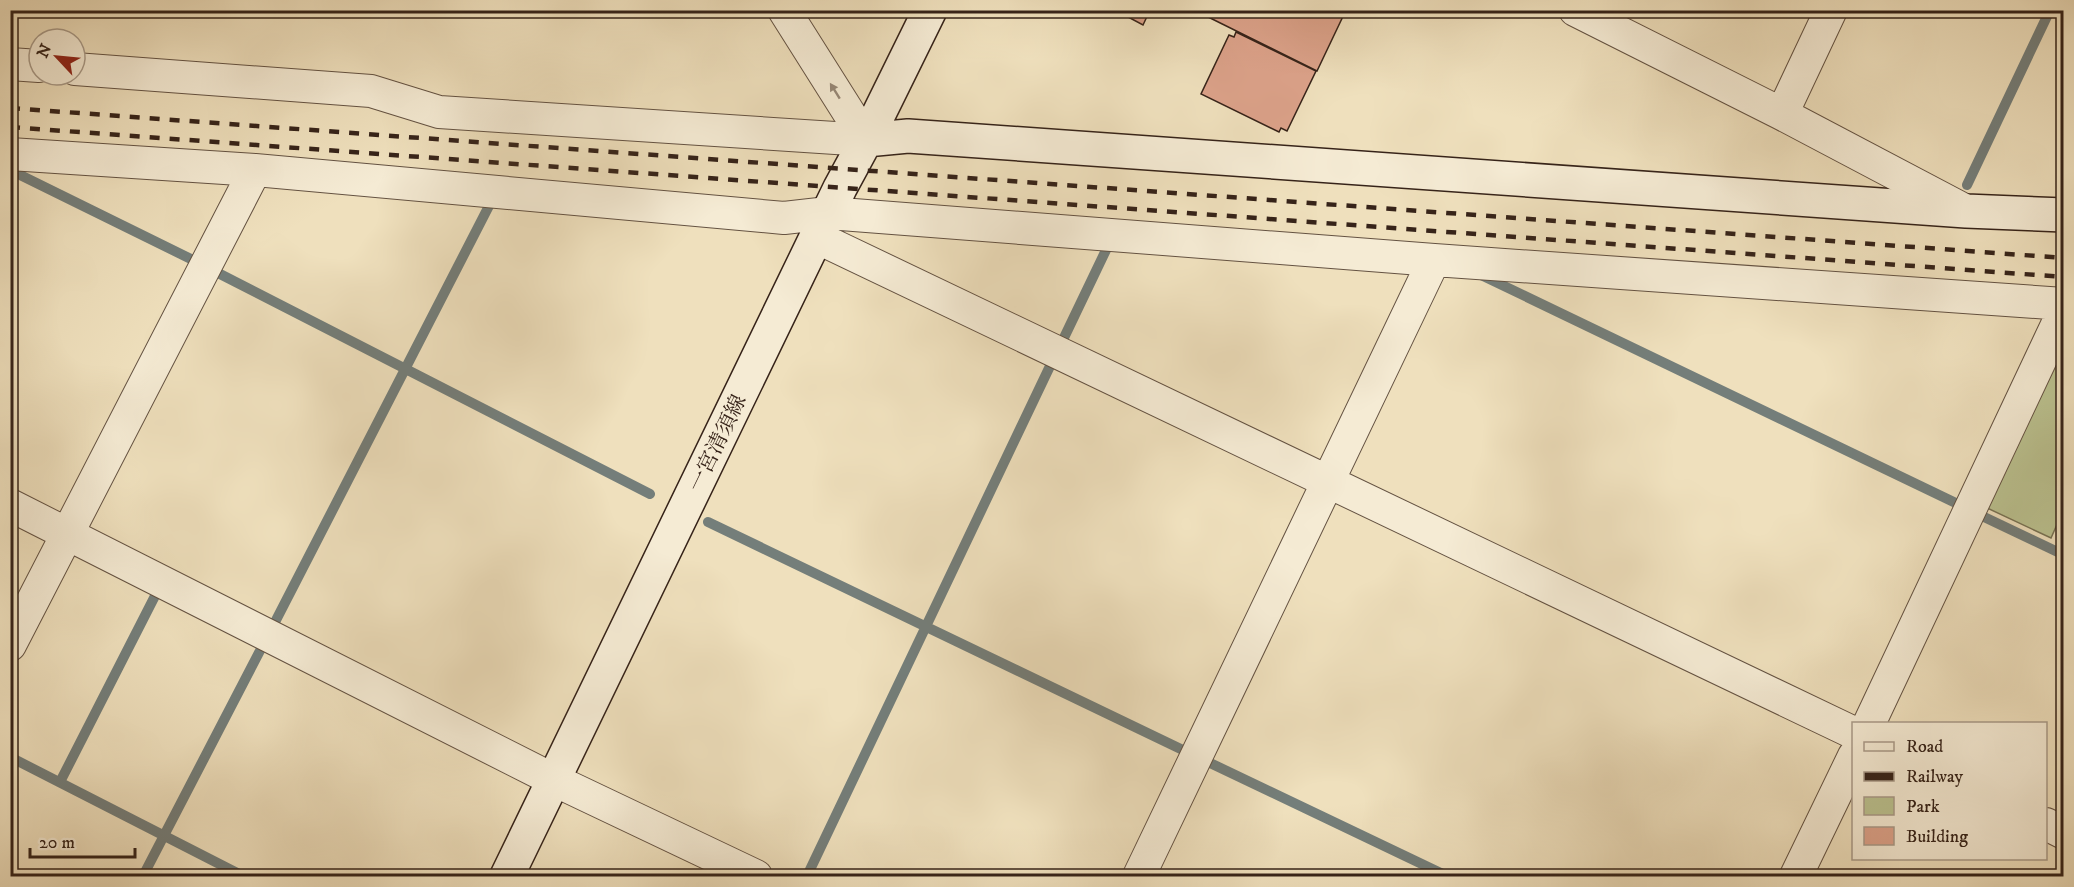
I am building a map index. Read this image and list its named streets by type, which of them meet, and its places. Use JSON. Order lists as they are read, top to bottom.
{
  "streets": {
    "street": ["一宮清須線"]
  },
  "legend": [
    "Road",
    "Railway",
    "Park",
    "Building"
  ],
  "scale_bar": "20 m",
  "north": "top left"
}
